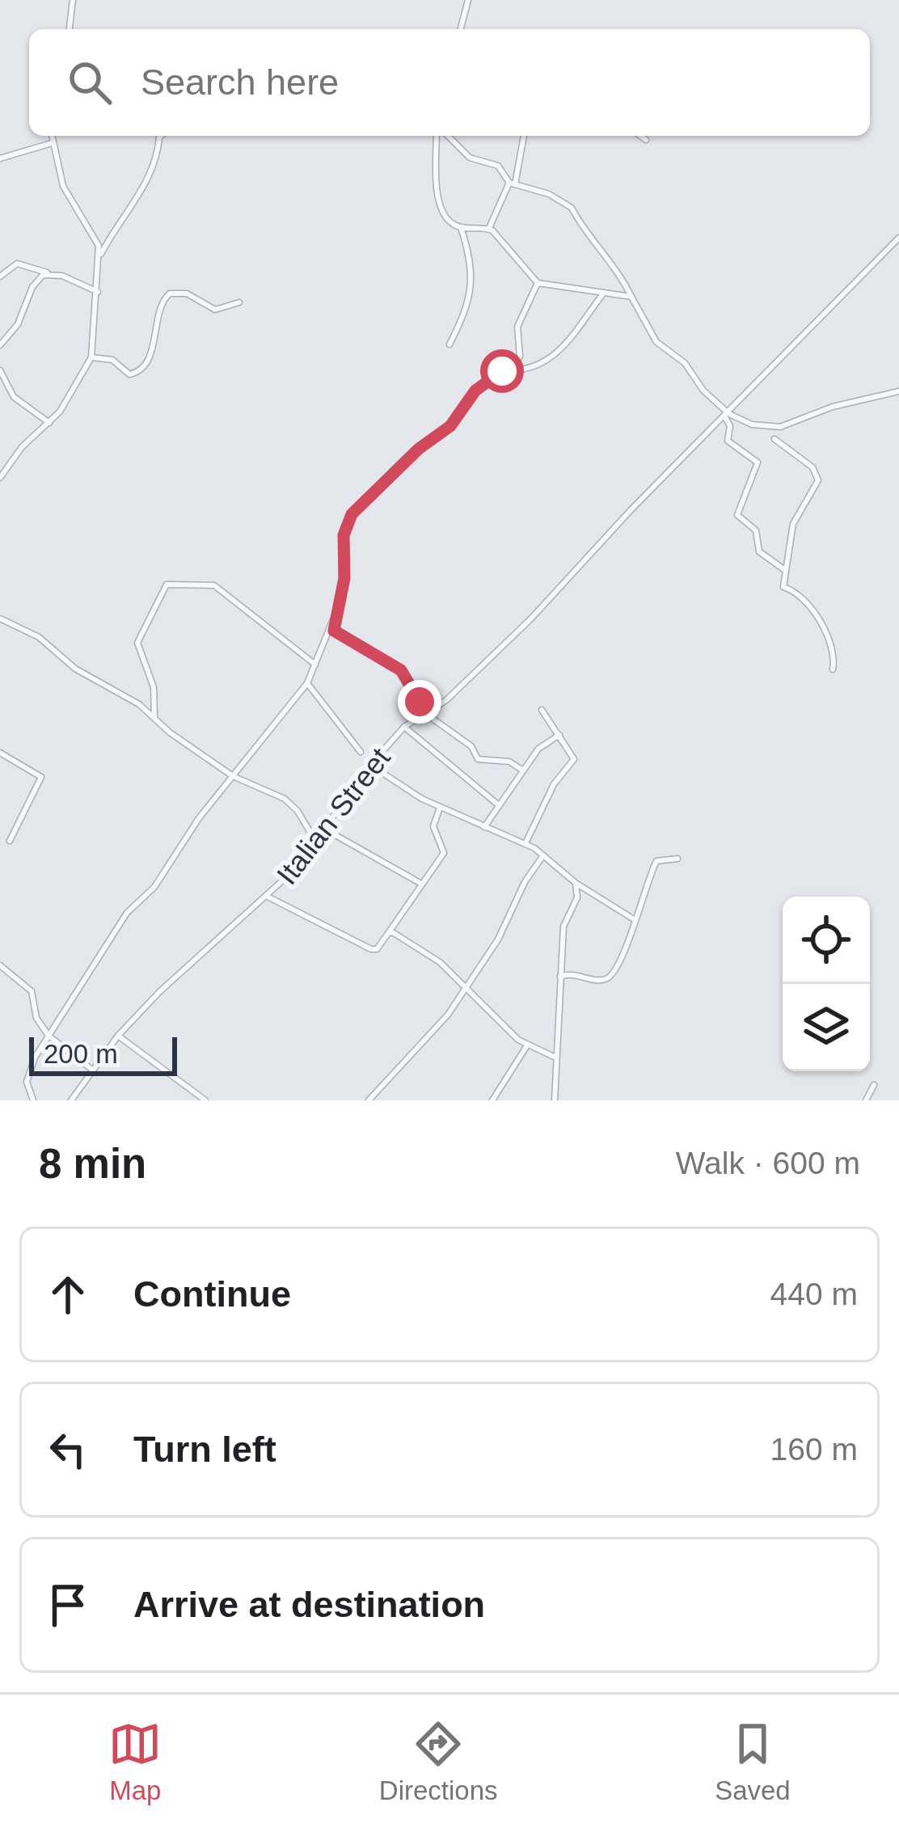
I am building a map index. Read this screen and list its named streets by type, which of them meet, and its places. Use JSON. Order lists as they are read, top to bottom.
{
  "streets": {
    "street": ["Italian Street"]
  },
  "scale_bar": "200 m",
  "page": {
    "search": "Search here",
    "scale": "200 m",
    "heading": ["8 min", "Walk · 600 m"],
    "list": [
      ["Continue", "440 m"],
      ["Turn left", "160 m"],
      "Arrive at destination"
    ],
    "nav": ["Map", "Directions", "Saved"]
  }
}
